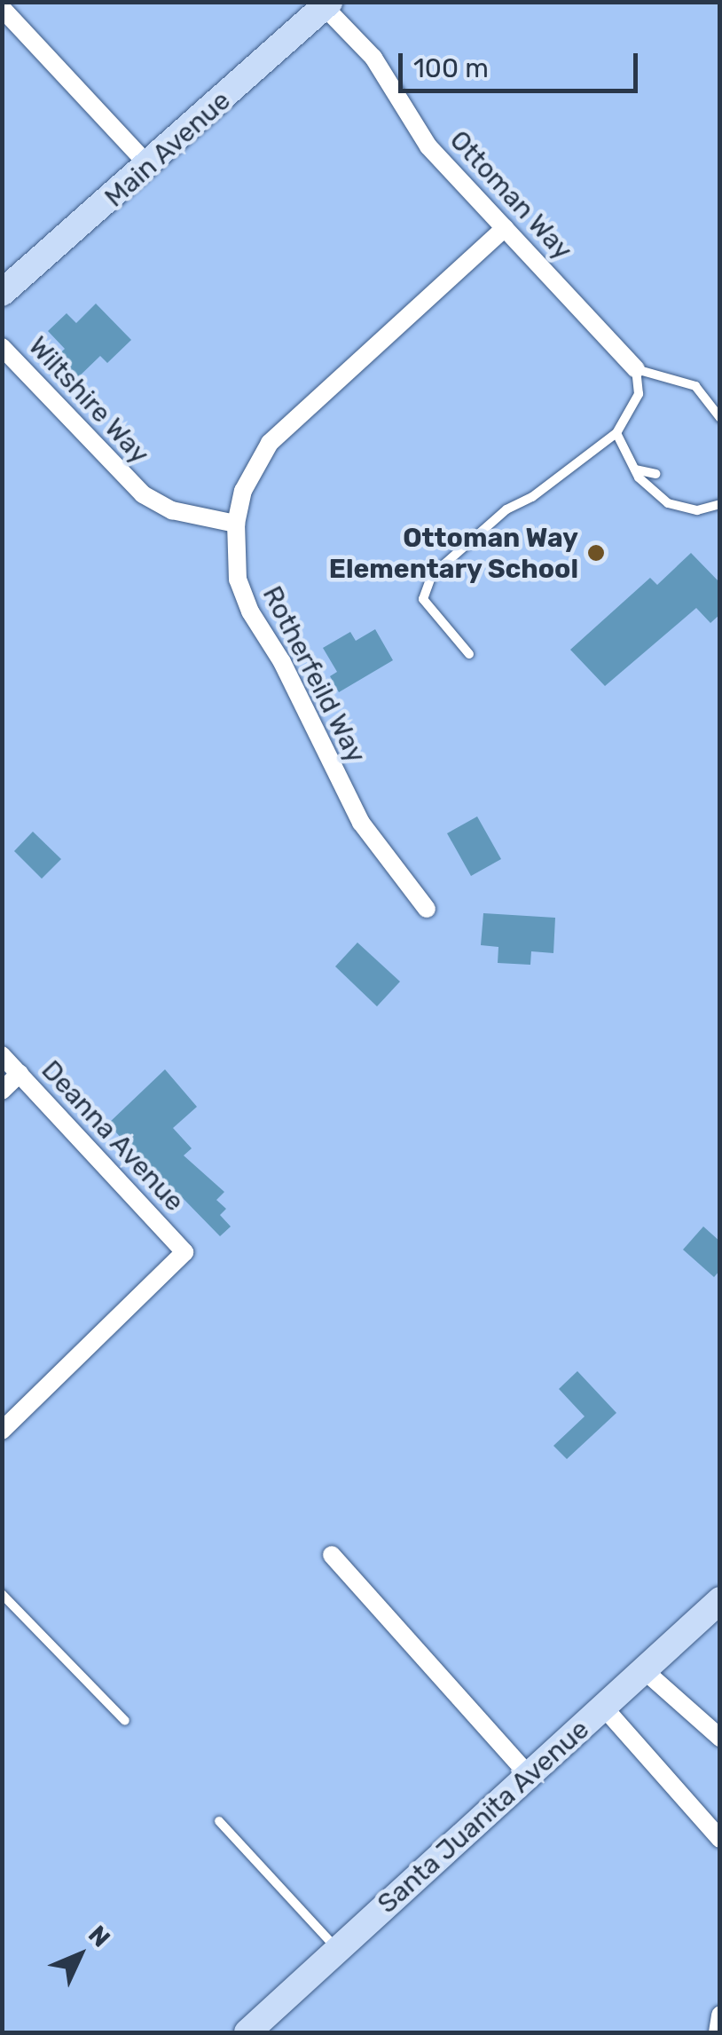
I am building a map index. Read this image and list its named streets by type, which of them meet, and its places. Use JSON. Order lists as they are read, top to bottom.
{
  "streets": {
    "street": [
      "Main Avenue",
      "Ottoman Way",
      "Wiltshire Way",
      "Rotherfeild Way",
      "Deanna Avenue",
      "Santa Juanita Avenue"
    ]
  },
  "crossings": [
    ["Main Avenue", "Ottoman Way"],
    ["Ottoman Way", "Rotherfeild Way"],
    ["Wiltshire Way", "Rotherfeild Way"]
  ],
  "places": ["Ottoman Way Elementary School"],
  "scale_bar": "100 m",
  "north": "top right"
}
